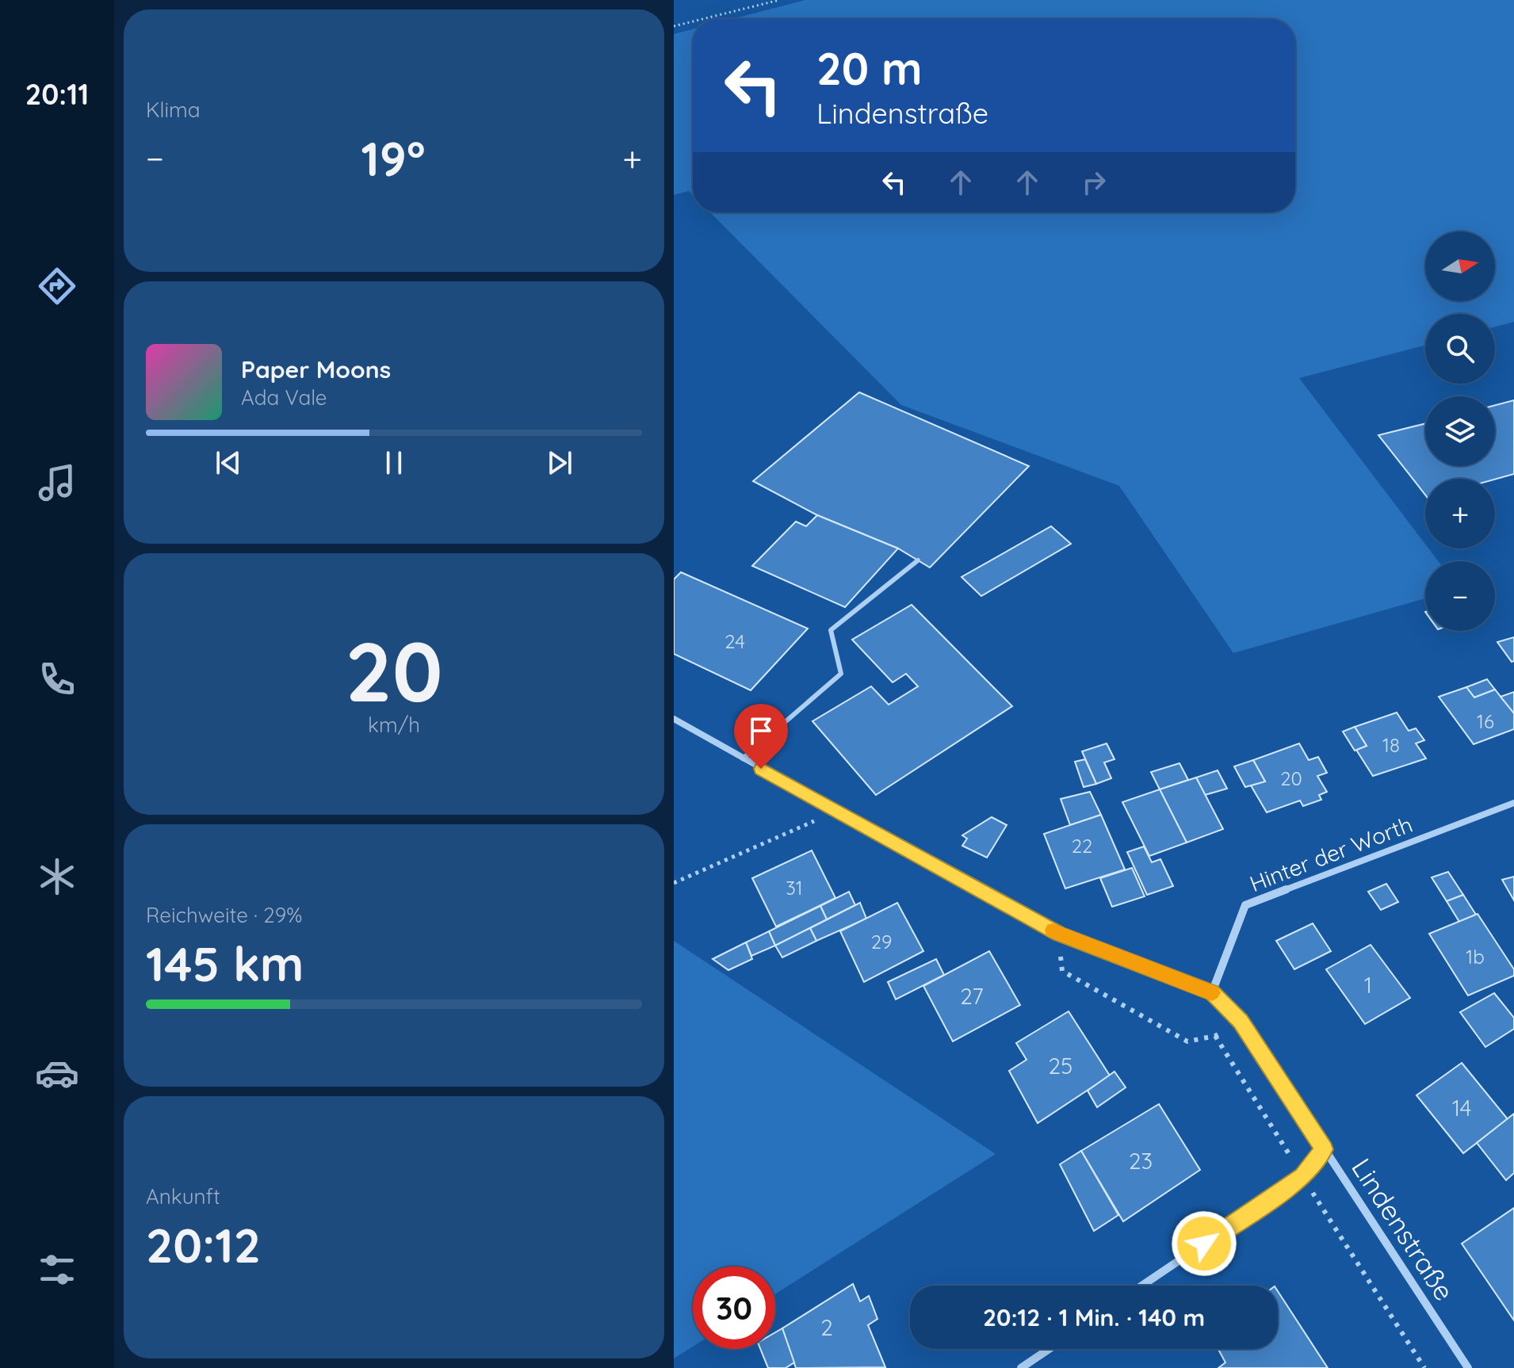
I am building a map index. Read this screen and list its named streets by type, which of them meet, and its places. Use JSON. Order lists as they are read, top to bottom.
{
  "streets": {
    "street": ["Hinter der Worth", "Lindenstraße"]
  },
  "crossings": [
    ["Hinter der Worth", "Lindenstraße"]
  ],
  "house_numbers": [
    "24",
    "16",
    "18",
    "20",
    "22",
    "31",
    "29",
    "1b",
    "1",
    "27",
    "25",
    "14",
    "23",
    "2"
  ],
  "north": "right",
  "page": {
    "tabs": "20:11",
    "tile": [
      "Klima",
      ["20", "km/h"],
      ["Reichweite · 29%", "145 km"],
      ["Ankunft", "20:12"]
    ],
    "turn": ["20 m", "Lindenstraße"],
    "heat": ["−", "19°", "+"],
    "map_buttons": ["+", "−"],
    "song": ["Paper Moons", "Ada Vale"],
    "limit": "30",
    "trip": "20:12 · 1 Min. · 140 m"
  }
}
